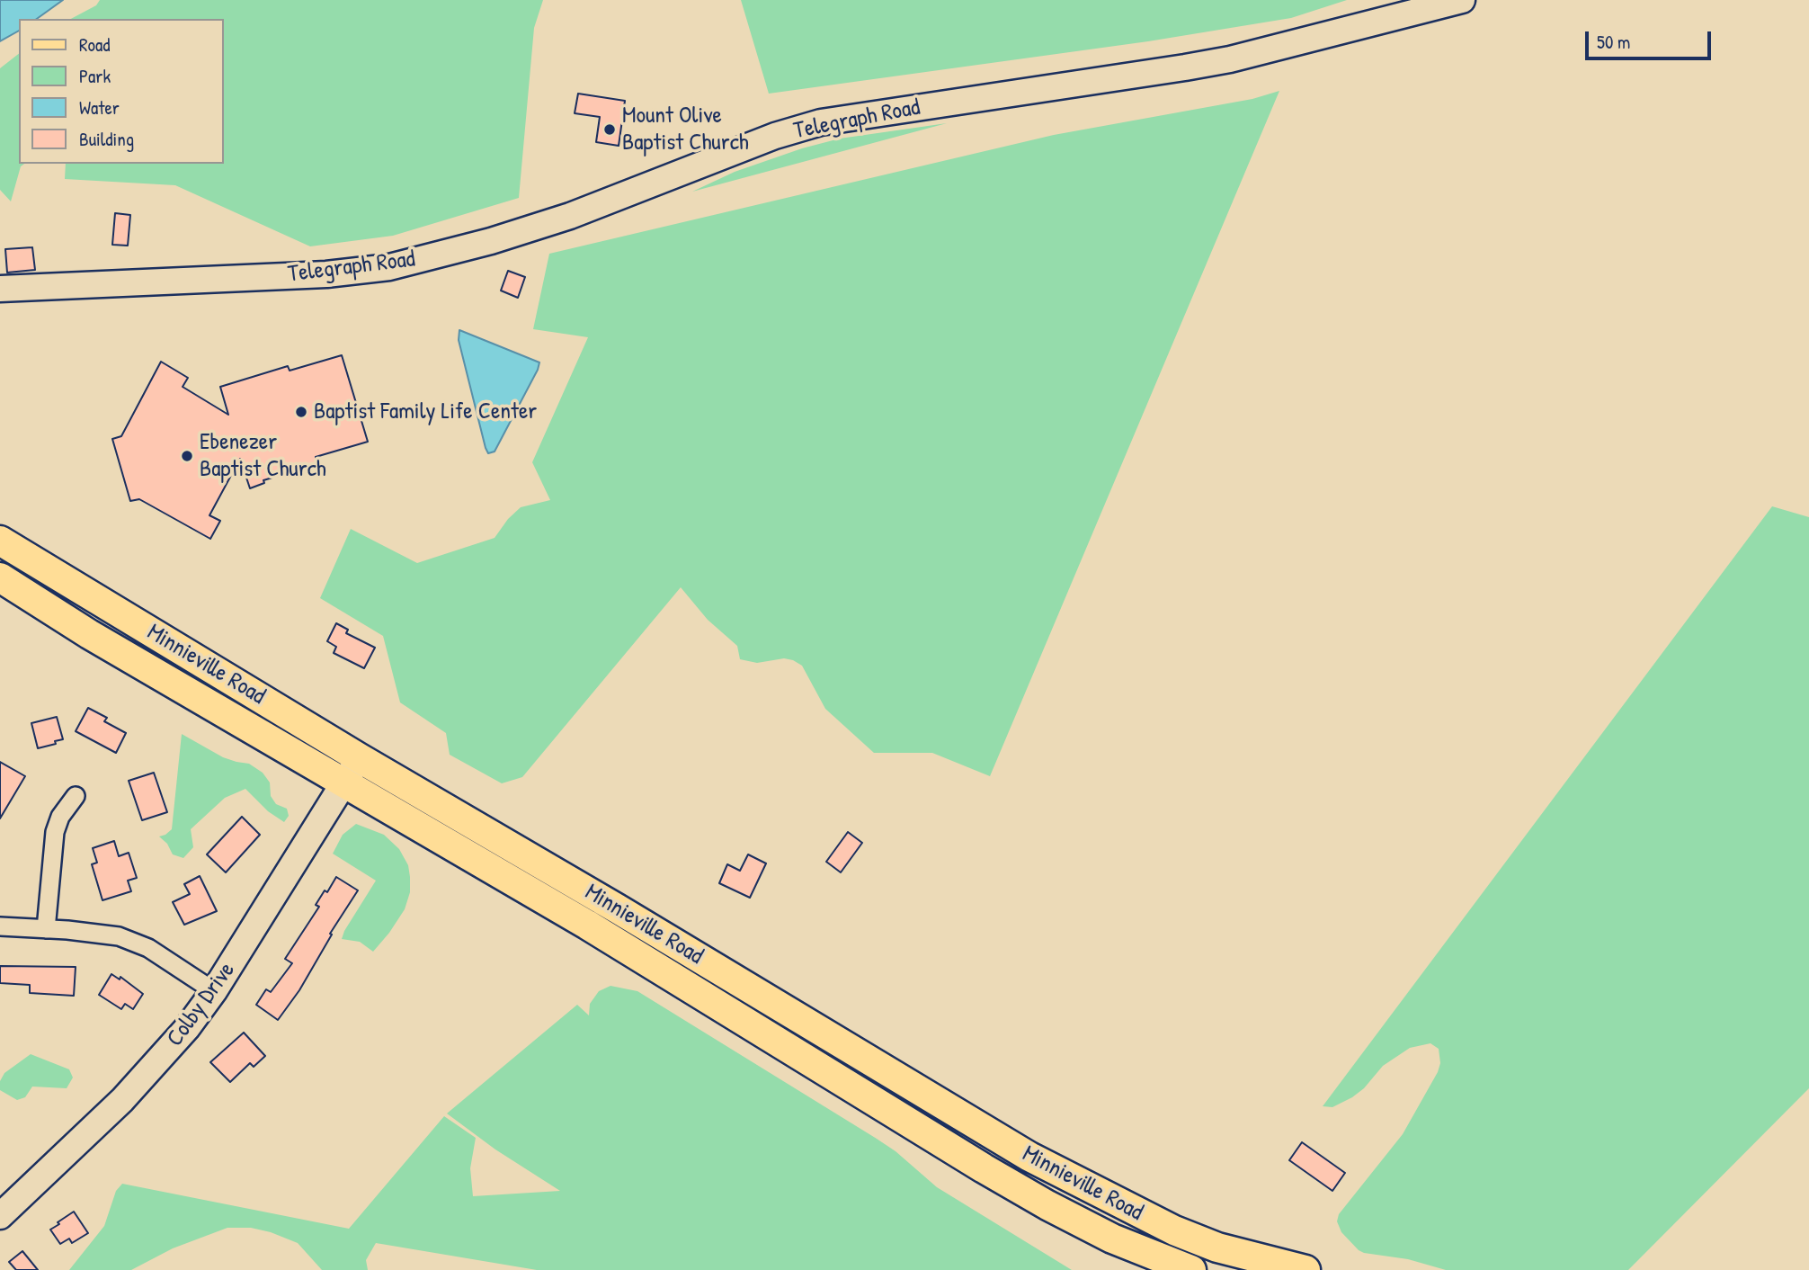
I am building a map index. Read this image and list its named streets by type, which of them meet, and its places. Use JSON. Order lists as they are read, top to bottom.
{
  "streets": {
    "main road": ["Telegraph Road", "Minnieville Road", "Colby Drive"]
  },
  "crossings": [
    ["Minnieville Road", "Colby Drive"]
  ],
  "places": ["Mount Olive Baptist Church", "Baptist Family Life Center", "Ebenezer Baptist Church"],
  "legend": [
    "Road",
    "Park",
    "Water",
    "Building"
  ],
  "scale_bar": "50 m"
}
